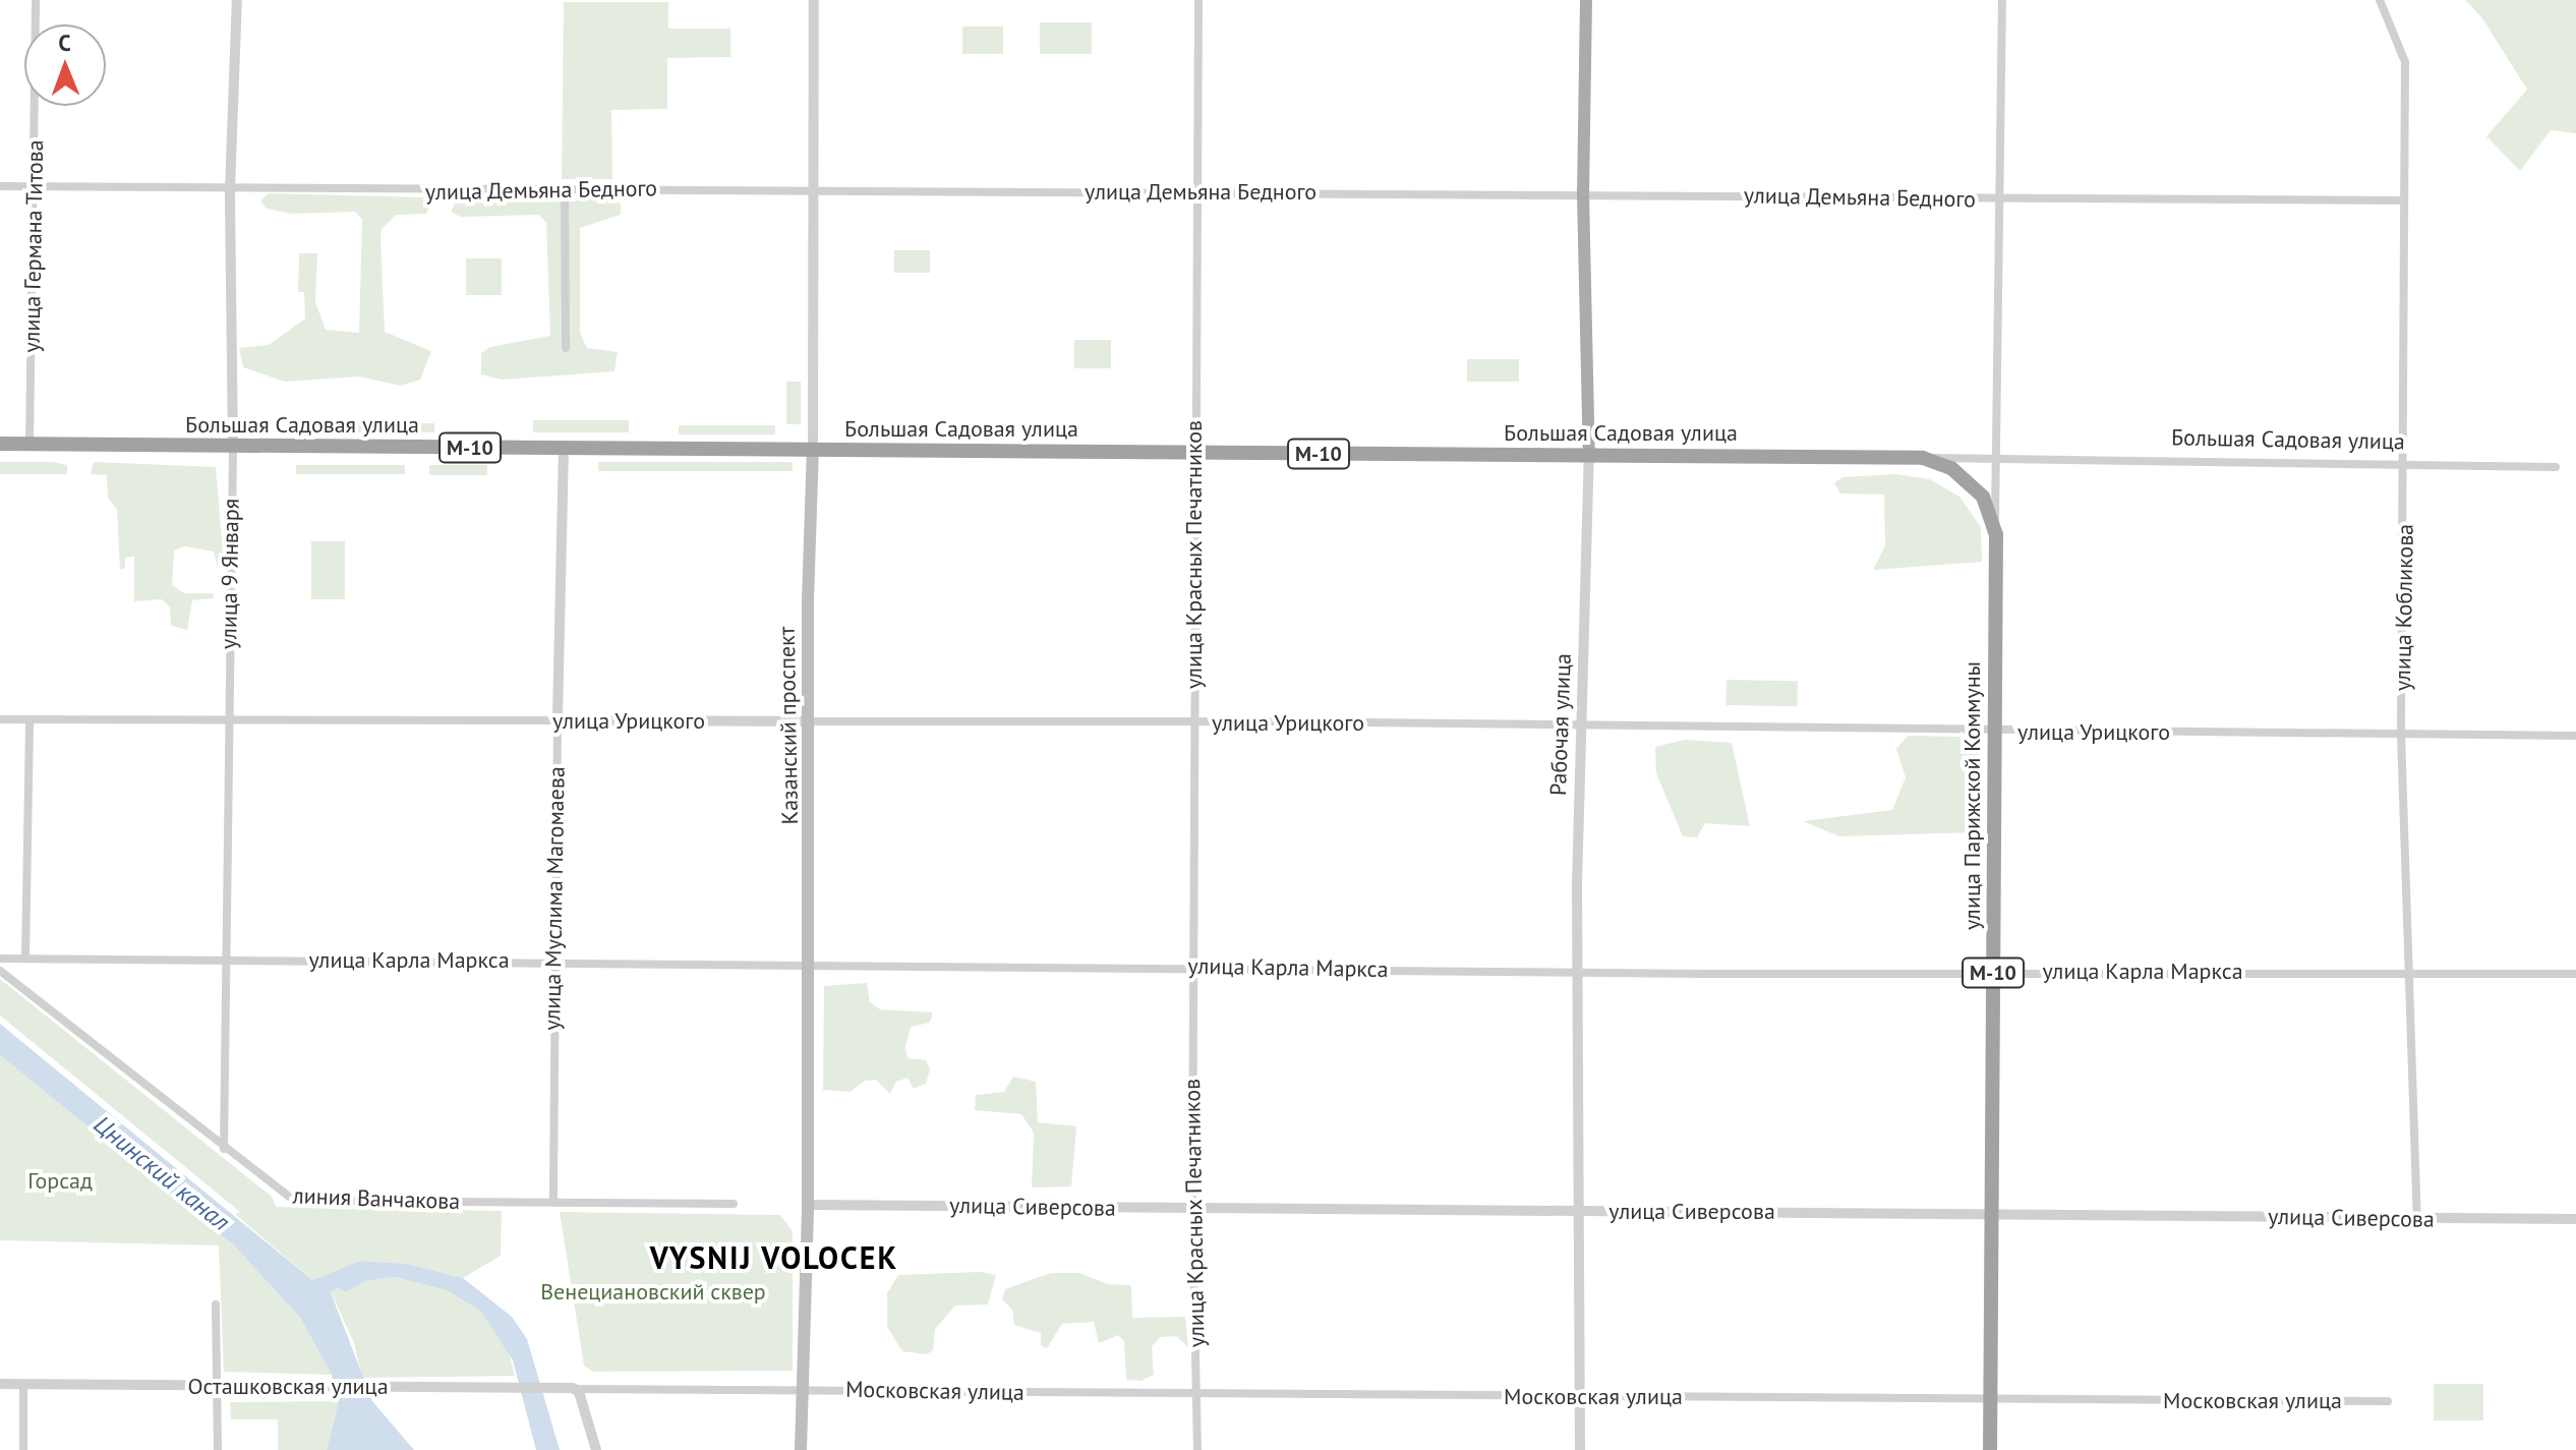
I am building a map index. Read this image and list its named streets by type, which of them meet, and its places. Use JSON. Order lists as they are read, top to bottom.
{
  "streets": {
    "highway": ["Большая Садовая улица", "М-10", "улица Парижской Коммуны"],
    "main road": ["Рабочая улица", "Казанский проспект"],
    "street": [
      "улица Демьяна Бедного",
      "улица Германа Титова",
      "улица Красных Печатников",
      "улица 9 Января",
      "улица Кобликова",
      "улица Урицкого",
      "улица Муслима Магомаева",
      "улица Карла Маркса",
      "линия Ванчакова",
      "улица Сиверсова",
      "Осташковская улица",
      "Московская улица"
    ]
  },
  "crossings": [
    ["улица Демьяна Бедного", "улица Германа Титова"],
    ["улица Демьяна Бедного", "улица Красных Печатников"],
    ["улица Демьяна Бедного", "улица 9 Января"],
    ["улица Демьяна Бедного", "улица Кобликова"],
    ["улица Демьяна Бедного", "Рабочая улица"],
    ["улица Демьяна Бедного", "Казанский проспект"],
    ["улица Демьяна Бедного", "улица Парижской Коммуны"],
    ["улица Германа Титова", "Большая Садовая улица"],
    ["Большая Садовая улица", "улица Красных Печатников"],
    ["Большая Садовая улица", "улица 9 Января"],
    ["Большая Садовая улица", "улица Кобликова"],
    ["Большая Садовая улица", "Рабочая улица"],
    ["Большая Садовая улица", "Казанский проспект"],
    ["Большая Садовая улица", "улица Парижской Коммуны"],
    ["Большая Садовая улица", "улица Муслима Магомаева"],
    ["М-10", "улица Парижской Коммуны"],
    ["М-10", "улица Сиверсова"],
    ["М-10", "Московская улица"],
    ["улица Красных Печатников", "улица Урицкого"],
    ["улица Красных Печатников", "улица Карла Маркса"],
    ["улица Красных Печатников", "улица Сиверсова"],
    ["улица Красных Печатников", "Московская улица"],
    ["улица 9 Января", "улица Урицкого"],
    ["улица 9 Января", "улица Карла Маркса"],
    ["улица 9 Января", "линия Ванчакова"],
    ["улица Кобликова", "улица Урицкого"],
    ["улица Кобликова", "улица Карла Маркса"],
    ["улица Кобликова", "улица Сиверсова"],
    ["улица Урицкого", "Рабочая улица"],
    ["улица Урицкого", "Казанский проспект"],
    ["улица Урицкого", "улица Парижской Коммуны"],
    ["улица Урицкого", "улица Муслима Магомаева"],
    ["Рабочая улица", "улица Карла Маркса"],
    ["Рабочая улица", "улица Сиверсова"],
    ["Рабочая улица", "Московская улица"],
    ["Казанский проспект", "улица Карла Маркса"],
    ["Казанский проспект", "улица Сиверсова"],
    ["Казанский проспект", "Московская улица"],
    ["улица Парижской Коммуны", "улица Карла Маркса"],
    ["улица Парижской Коммуны", "улица Сиверсова"],
    ["улица Муслима Магомаева", "улица Карла Маркса"],
    ["улица Муслима Магомаева", "линия Ванчакова"],
    ["Осташковская улица", "Московская улица"]
  ],
  "districts": ["VYSNIJ VOLOCEK"],
  "water": ["Цнинский канал"],
  "parks": ["Горсад", "Венециановский сквер"],
  "north": "top"
}
